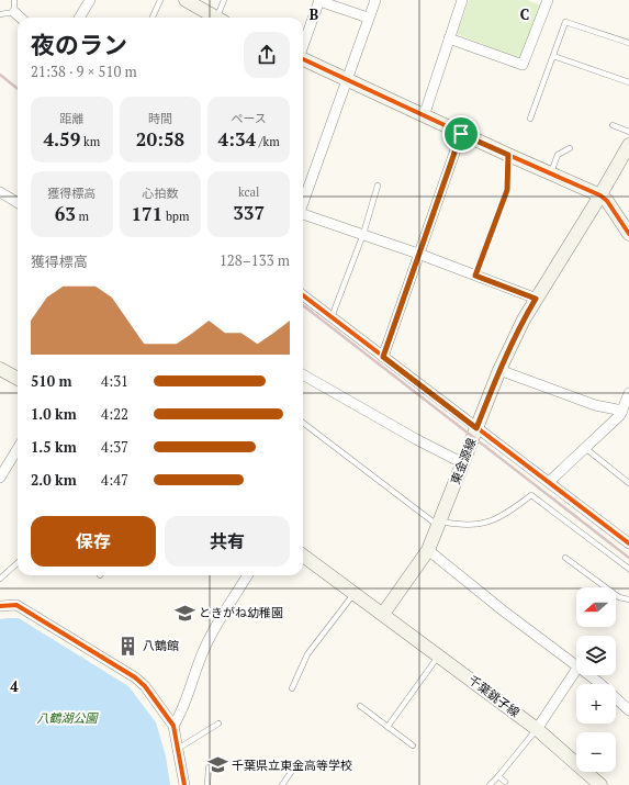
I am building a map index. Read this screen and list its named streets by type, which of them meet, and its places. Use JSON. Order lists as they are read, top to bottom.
{
  "streets": {
    "street": ["東金源線", "千葉銚子線"]
  },
  "crossings": [
    ["東金源線", "千葉銚子線"]
  ],
  "parks": ["八鶴湖公園"],
  "places": {
    "school or university": ["ときがね幼稚園", "千葉県立東金高等学校"],
    "building": ["八鶴館"]
  },
  "north": "left",
  "page": {
    "heading": ["夜のラン", "21:38 · 9 × 510 m"],
    "stats": [
      ["距離", "4.59 km"],
      ["時間", "20:58"],
      ["ペース", "4:34 /km"],
      ["獲得標高", "63 m"],
      ["心拍数", "171 bpm"],
      ["kcal", "337"]
    ],
    "chart": ["獲得標高", "128–133 m"],
    "list": [
      {
        "name": "510 m",
        "note": "4:31"
      },
      {
        "name": "1.0 km",
        "note": "4:22"
      },
      {
        "name": "1.5 km",
        "note": "4:37"
      },
      {
        "name": "2.0 km",
        "note": "4:47"
      }
    ],
    "buttons": ["保存", "共有"],
    "map_buttons": ["+", "−"]
  },
  "grid": {
    "columns": ["B", "C"],
    "rows": ["4"]
  }
}
